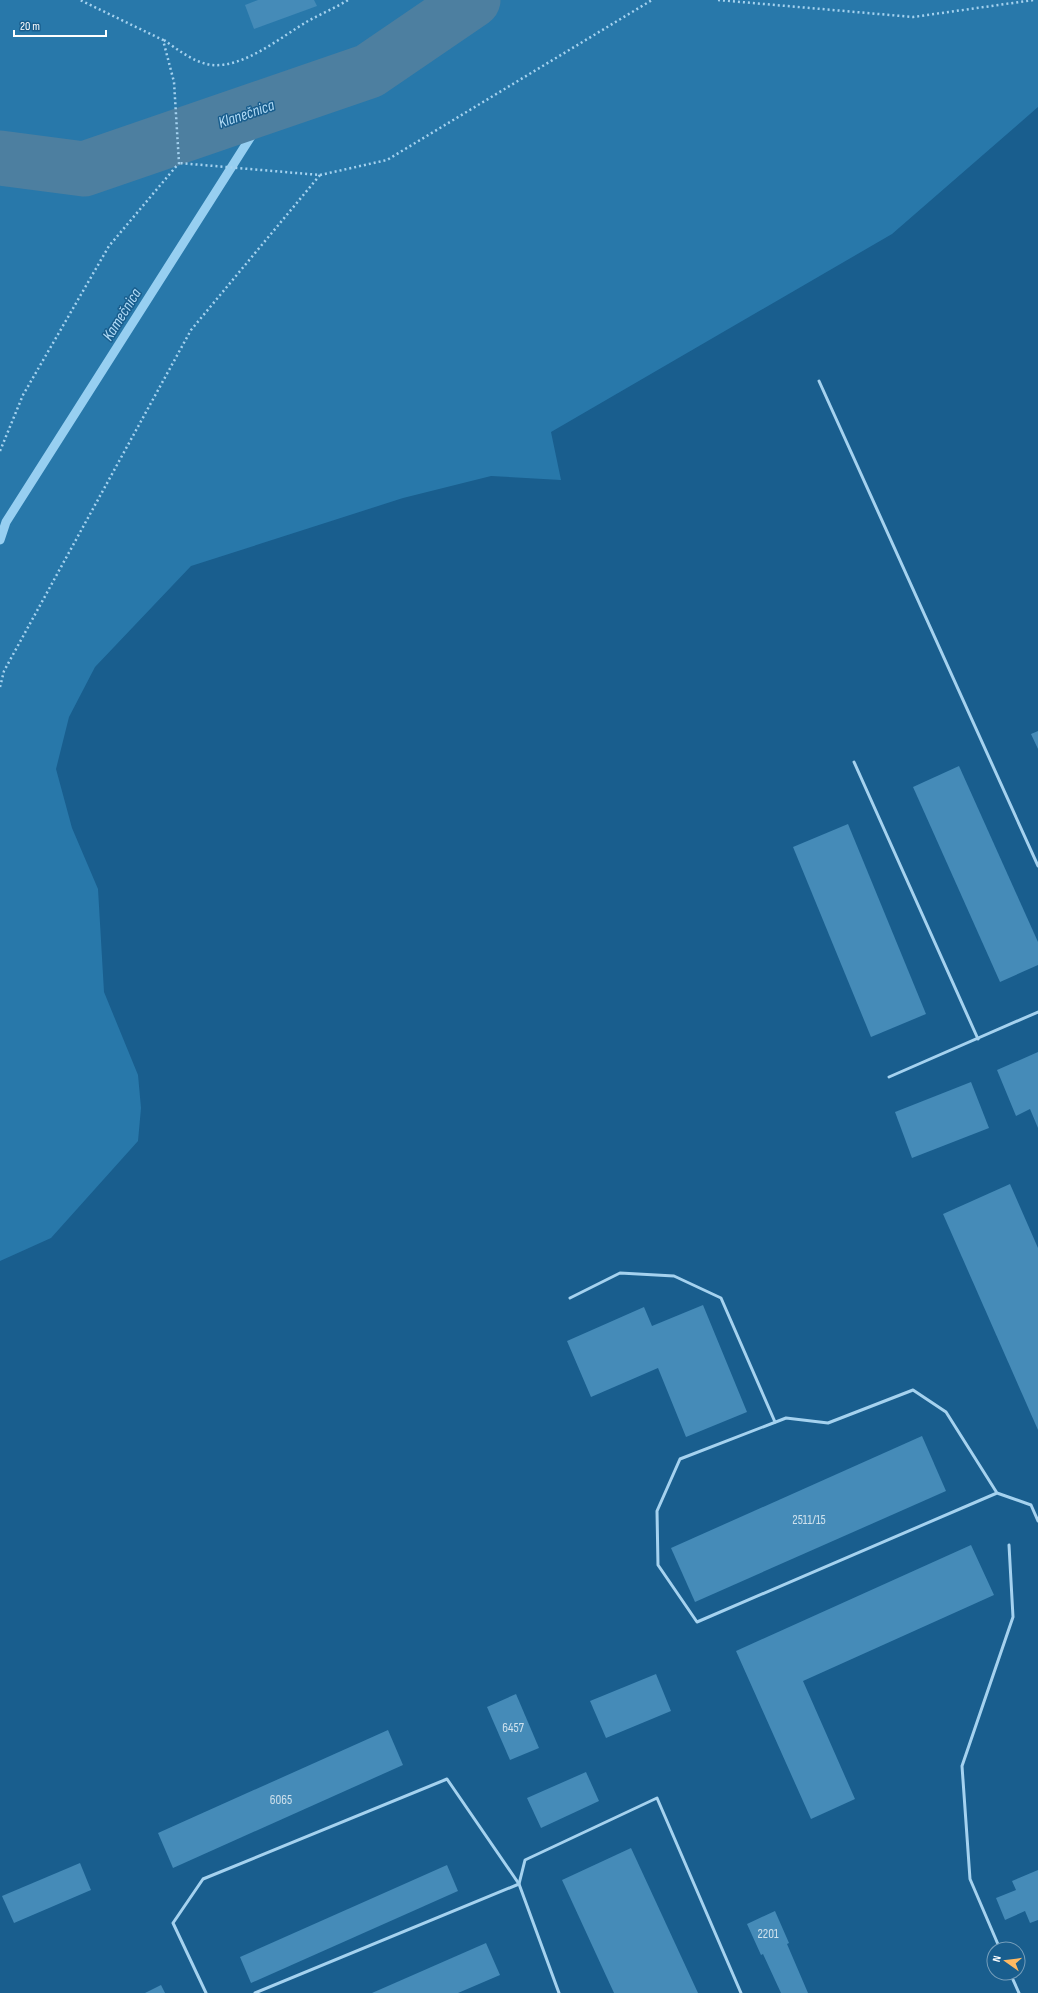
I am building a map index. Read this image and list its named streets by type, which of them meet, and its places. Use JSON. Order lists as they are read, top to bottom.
{
  "water": ["Klanečnica", "Kamečnica"],
  "house_numbers": [
    "2511/15",
    "6457",
    "6065",
    "2201"
  ],
  "scale_bar": "20 m",
  "north": "left"
}
